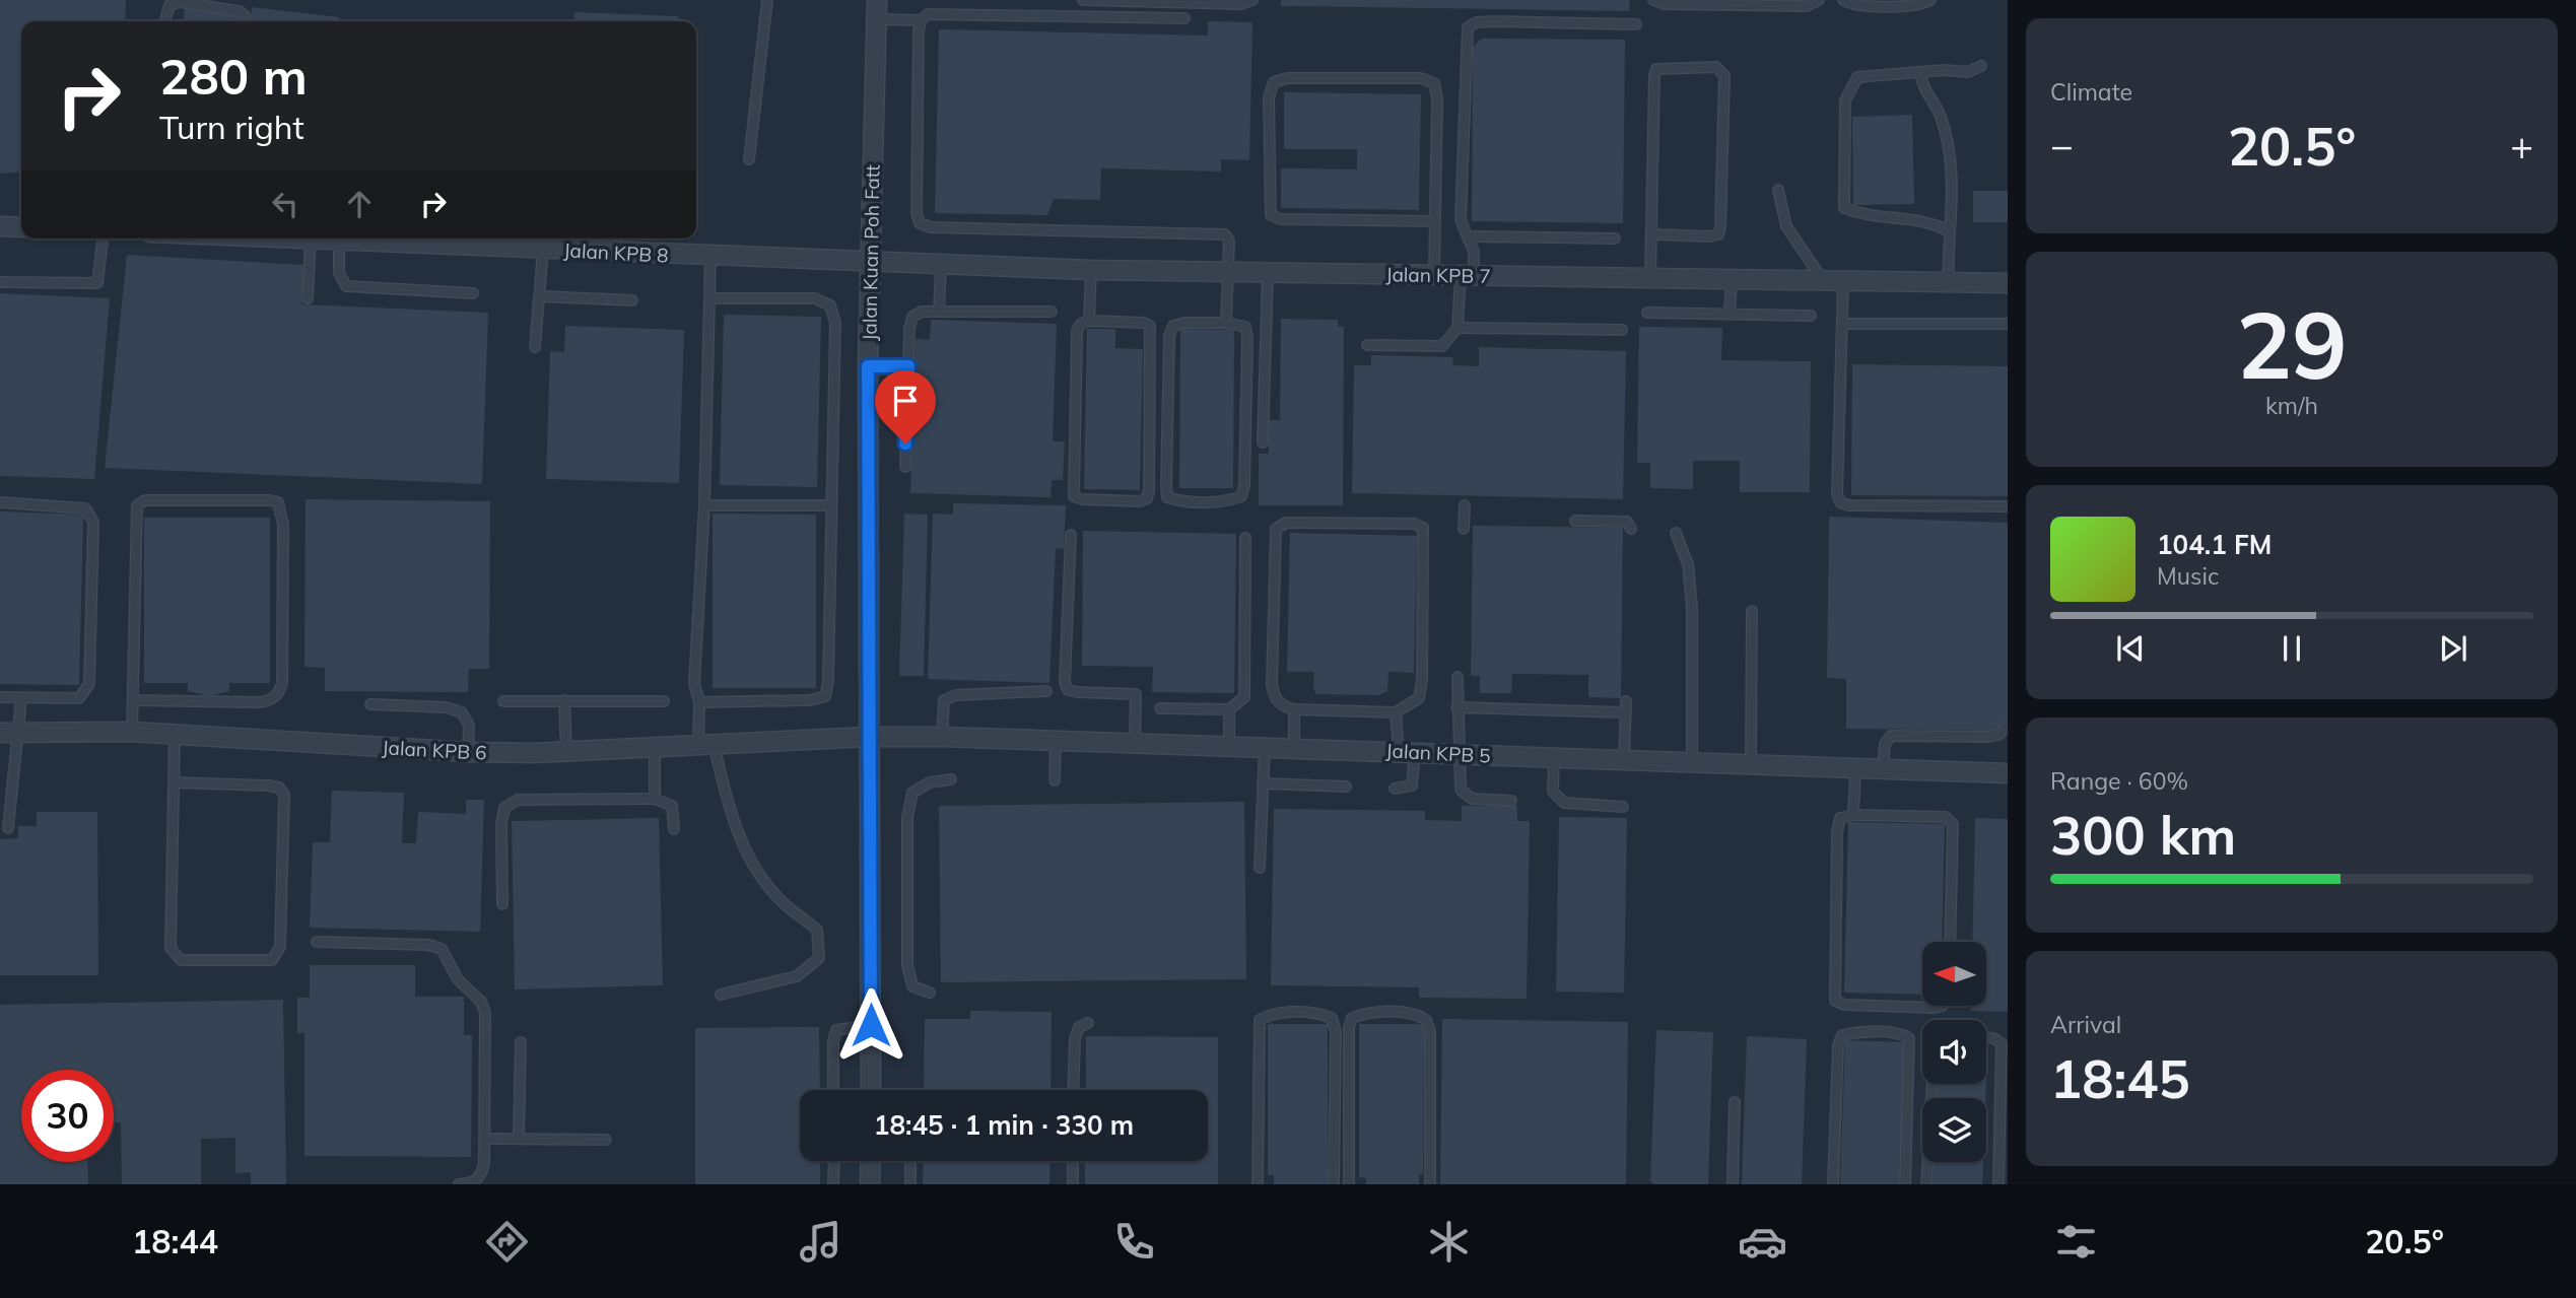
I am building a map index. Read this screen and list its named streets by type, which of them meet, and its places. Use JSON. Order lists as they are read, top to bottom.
{
  "streets": {
    "street": [
      "Jalan KPB 8",
      "Jalan Kuan Poh Fatt",
      "Jalan KPB 7",
      "Jalan KPB 6",
      "Jalan KPB 5"
    ]
  },
  "crossings": [
    ["Jalan KPB 8", "Jalan Kuan Poh Fatt"],
    ["Jalan KPB 8", "Jalan KPB 7"],
    ["Jalan Kuan Poh Fatt", "Jalan KPB 7"],
    ["Jalan Kuan Poh Fatt", "Jalan KPB 6"],
    ["Jalan Kuan Poh Fatt", "Jalan KPB 5"],
    ["Jalan KPB 6", "Jalan KPB 5"]
  ],
  "north": "left",
  "page": {
    "tile": [
      "Climate",
      ["29", "km/h"],
      ["Range · 60%", "300 km"],
      ["Arrival", "18:45"]
    ],
    "turn": ["280 m", "Turn right"],
    "heat": ["−", "20.5°", "+"],
    "song": ["104.1 FM", "Music"],
    "limit": "30",
    "trip": "18:45 · 1 min · 330 m",
    "tabs": ["18:44", "20.5°"]
  }
}
